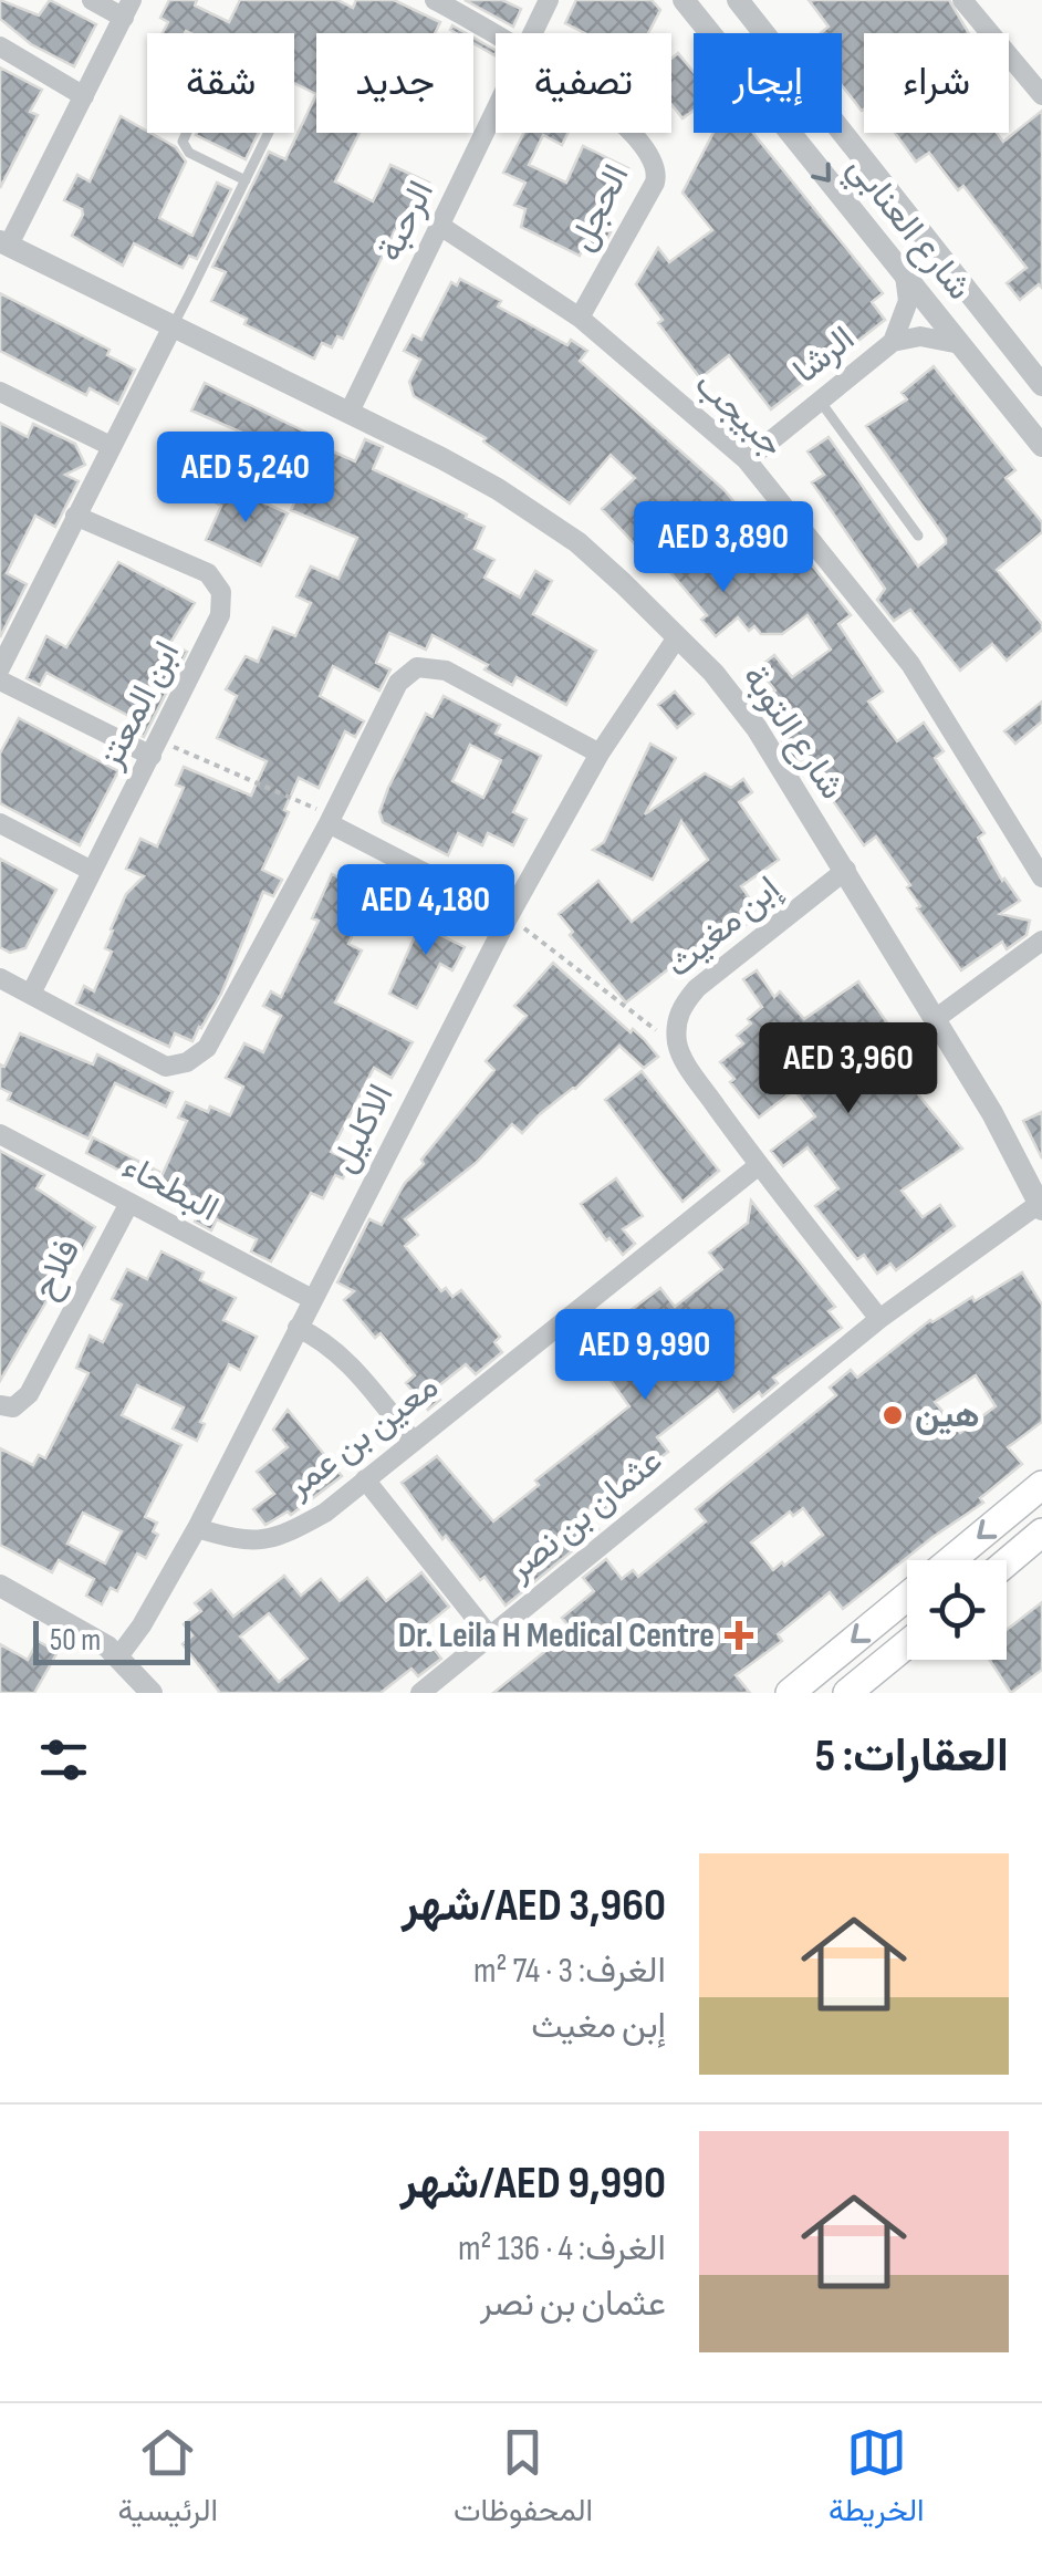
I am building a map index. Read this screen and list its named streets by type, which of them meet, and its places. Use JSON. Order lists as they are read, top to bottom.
{
  "streets": {
    "street": [
      "الحجل",
      "الرحبة",
      "شارع العنابي",
      "الرشا",
      "جبيجب",
      "ابن المعتز",
      "شارع التوبة",
      "إبن مغيث",
      "الاكليل",
      "البطحاء",
      "فلاح",
      "معين بن عمر",
      "عثمان بن نصر"
    ]
  },
  "crossings": [
    ["الحجل", "جبيجب"],
    ["الرحبة", "جبيجب"],
    ["الرحبة", "شارع التوبة"],
    ["شارع العنابي", "الرشا"],
    ["الرشا", "جبيجب"],
    ["شارع التوبة", "إبن مغيث"],
    ["شارع التوبة", "الاكليل"],
    ["شارع التوبة", "عثمان بن نصر"],
    ["الاكليل", "البطحاء"],
    ["الاكليل", "معين بن عمر"],
    ["البطحاء", "فلاح"]
  ],
  "places": {
    "other": ["هين"],
    "health": ["Dr. Leila H Medical Centre"]
  },
  "scale_bar": "50 m",
  "page": {
    "chip": [
      "شراء",
      "إيجار",
      "تصفية",
      "جديد",
      "شقة"
    ],
    "price": [
      "AED 5,240",
      "AED 3,890",
      "AED 4,180",
      "AED 3,960",
      "AED 9,990"
    ],
    "scale": "50 m",
    "heading": "العقارات: 5",
    "list": [
      {
        "name": "AED 3,960/شهر",
        "note": "الغرف: 3 · 74 m² · إبن مغيث"
      },
      {
        "name": "AED 9,990/شهر",
        "note": "الغرف: 4 · 136 m² · عثمان بن نصر"
      }
    ],
    "tabs": ["الخريطة", "المحفوظات", "الرئيسية"]
  }
}
